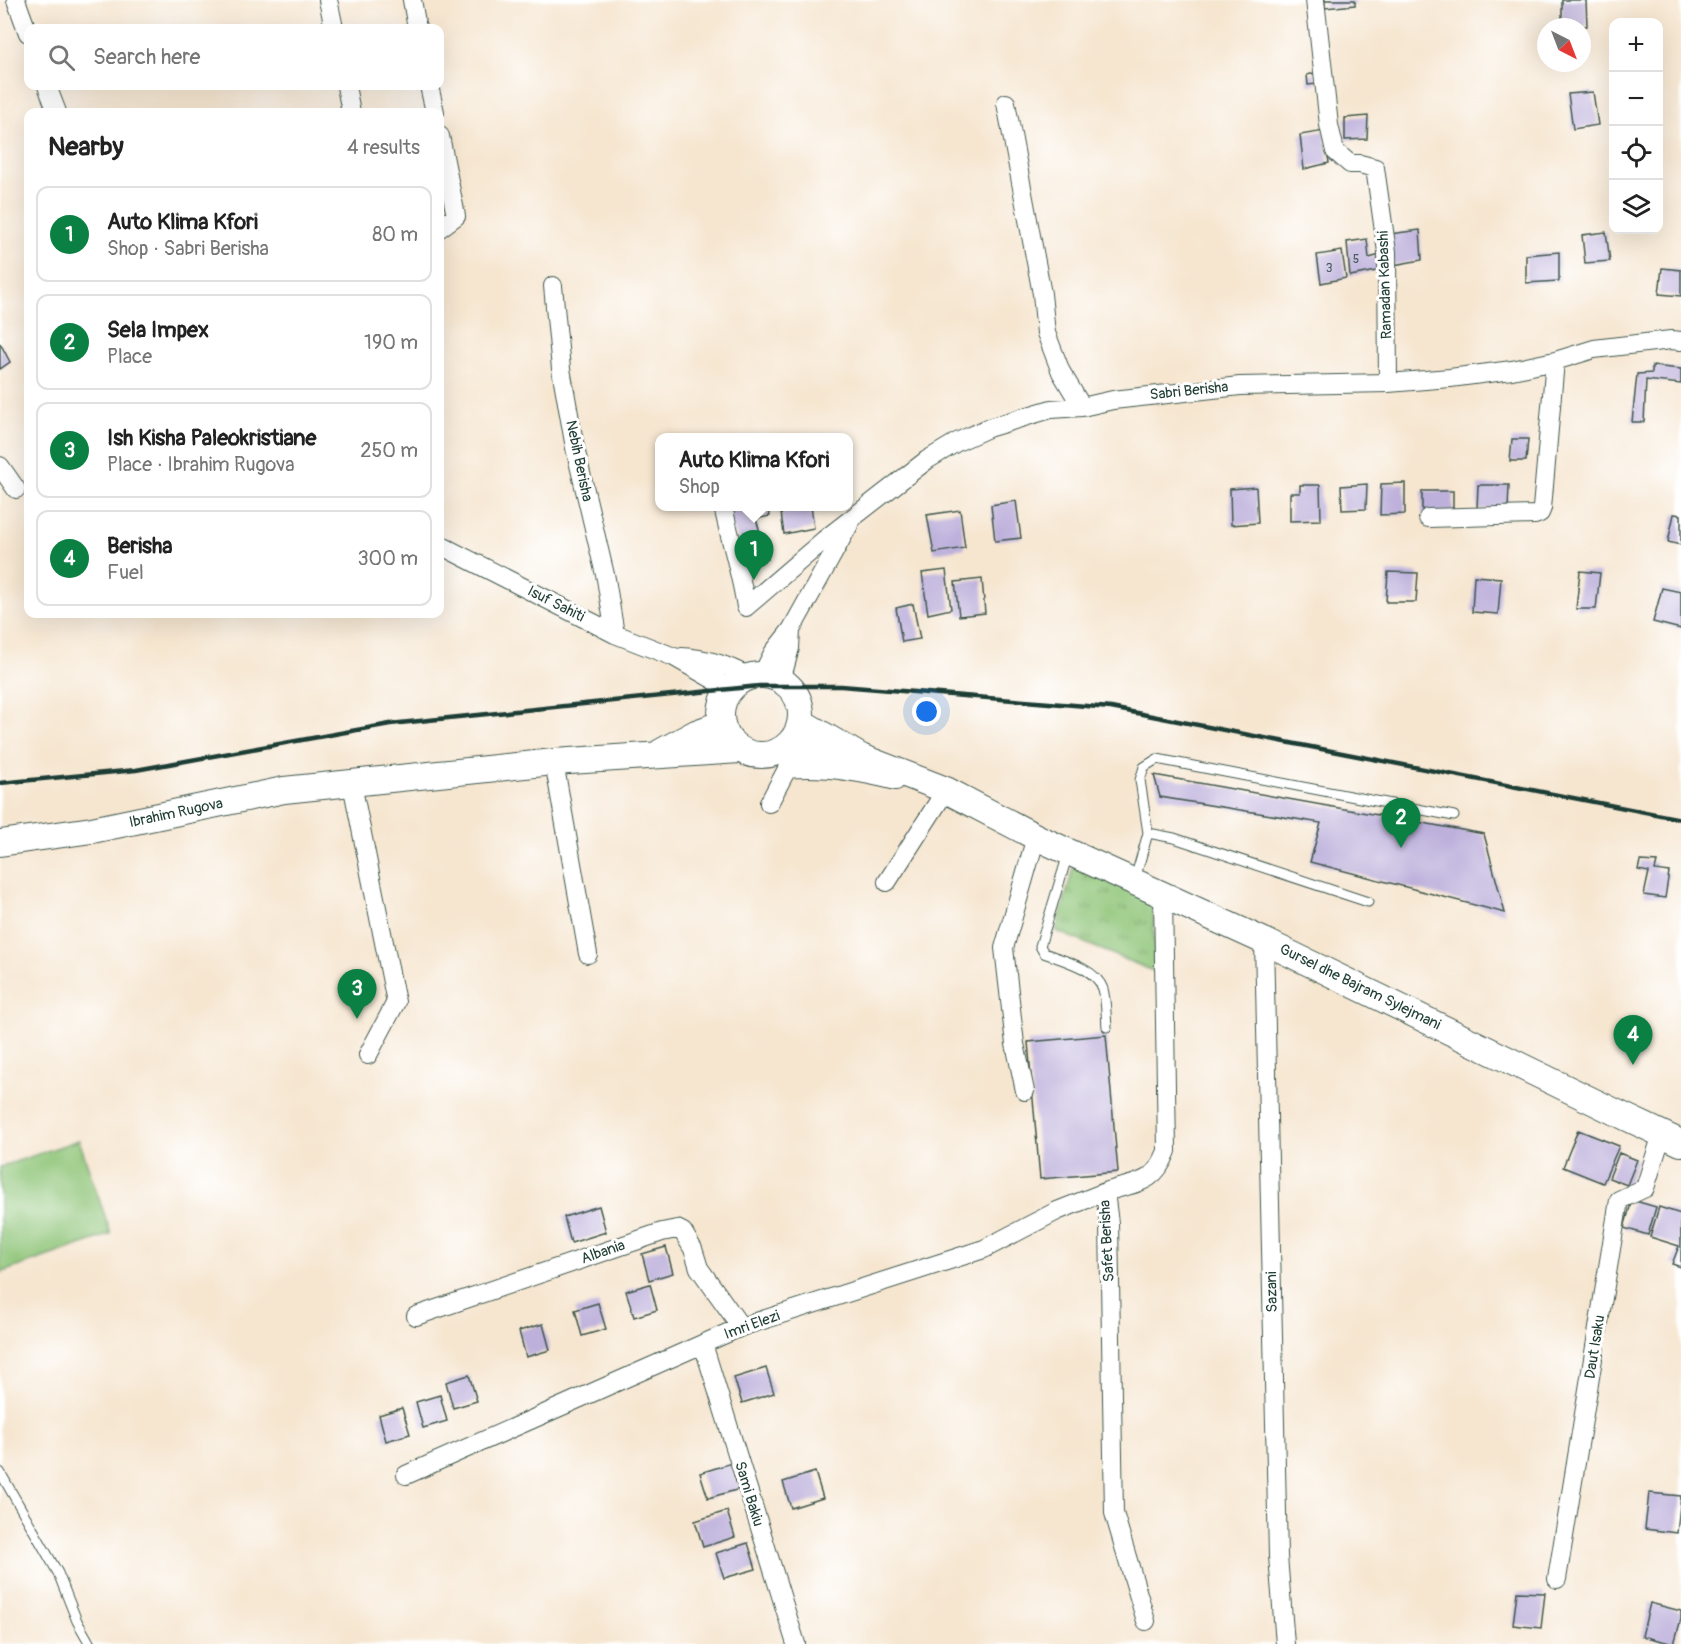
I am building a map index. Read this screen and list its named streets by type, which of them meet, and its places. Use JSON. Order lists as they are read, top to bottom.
{
  "streets": {
    "street": [
      "Ramadan Kabashi",
      "Sabri Berisha",
      "Nebih Berisha",
      "Isuf Sahiti",
      "Ibrahim Rugova",
      "Gursel dhe Bajram Sylejmani",
      "Safet Berisha",
      "Albania",
      "Sazani",
      "Imri Elezi",
      "Daut Isaku",
      "Sami Bakiu"
    ]
  },
  "crossings": [
    ["Ramadan Kabashi", "Sabri Berisha"],
    ["Sabri Berisha", "Isuf Sahiti"],
    ["Sabri Berisha", "Ibrahim Rugova"],
    ["Sabri Berisha", "Gursel dhe Bajram Sylejmani"],
    ["Nebih Berisha", "Isuf Sahiti"],
    ["Isuf Sahiti", "Ibrahim Rugova"],
    ["Isuf Sahiti", "Gursel dhe Bajram Sylejmani"],
    ["Ibrahim Rugova", "Gursel dhe Bajram Sylejmani"],
    ["Gursel dhe Bajram Sylejmani", "Safet Berisha"],
    ["Gursel dhe Bajram Sylejmani", "Sazani"],
    ["Gursel dhe Bajram Sylejmani", "Daut Isaku"],
    ["Safet Berisha", "Imri Elezi"],
    ["Albania", "Imri Elezi"],
    ["Imri Elezi", "Sami Bakiu"]
  ],
  "house_numbers": ["5", "3"],
  "north": "bottom right",
  "page": {
    "map_buttons": ["+", "−"],
    "search": "Search here",
    "heading": ["Nearby", "4 results"],
    "list": [
      {
        "mark": "1",
        "name": "Auto Klima Kfori",
        "note": "Shop · Sabri Berisha",
        "value": "80 m"
      },
      {
        "mark": "2",
        "name": "Sela Impex",
        "note": "Place",
        "value": "190 m"
      },
      {
        "mark": "3",
        "name": "Ish Kisha Paleokristiane",
        "note": "Place · Ibrahim Rugova",
        "value": "250 m"
      },
      {
        "mark": "4",
        "name": "Berisha",
        "note": "Fuel",
        "value": "300 m"
      }
    ],
    "popup": ["Auto Klima Kfori", "Shop"],
    "pins": [
      "1",
      "2",
      "3",
      "4"
    ]
  }
}
